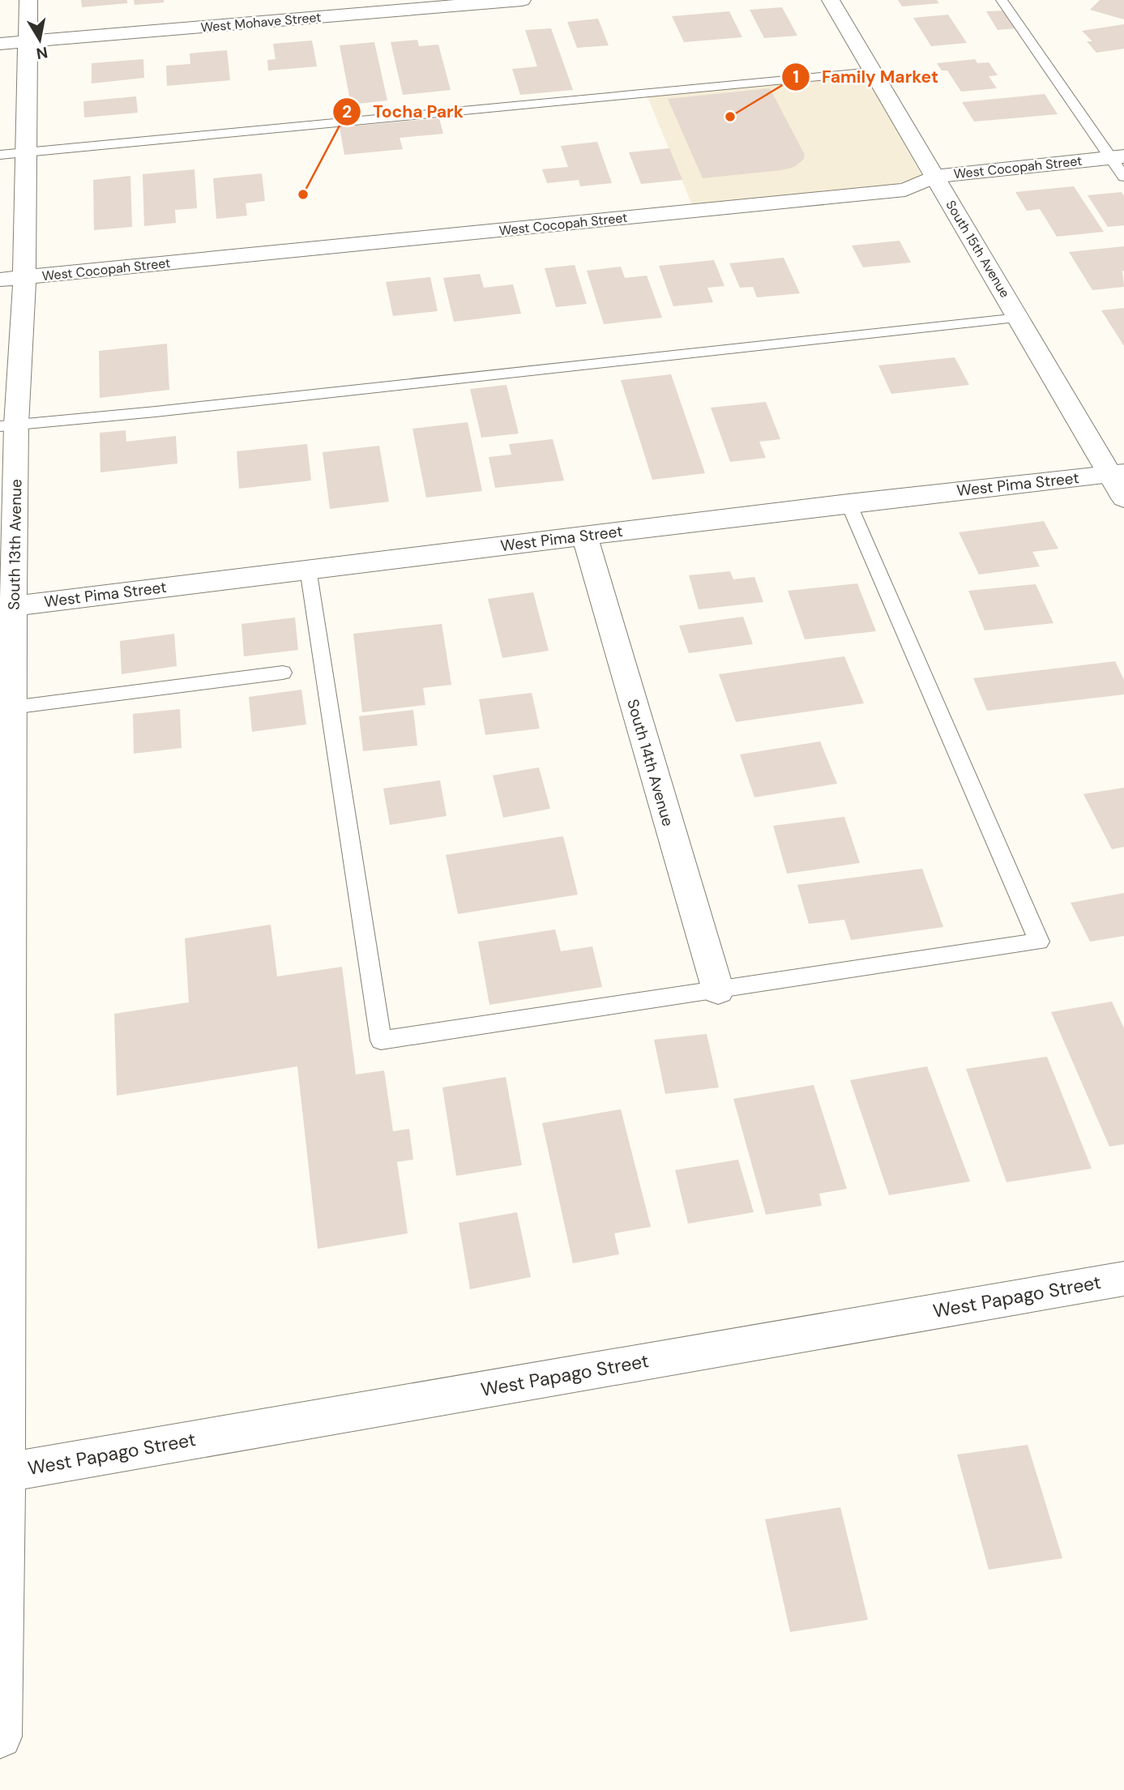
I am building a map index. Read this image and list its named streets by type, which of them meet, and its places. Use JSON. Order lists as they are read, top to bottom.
{
  "streets": {
    "street": [
      "West Mohave Street",
      "West Cocopah Street",
      "South 15th Avenue",
      "West Pima Street",
      "South 13th Avenue",
      "South 14th Avenue",
      "West Papago Street"
    ]
  },
  "crossings": [
    ["West Mohave Street", "South 13th Avenue"],
    ["West Cocopah Street", "South 15th Avenue"],
    ["West Cocopah Street", "South 13th Avenue"],
    ["South 15th Avenue", "West Pima Street"],
    ["West Pima Street", "South 13th Avenue"],
    ["West Pima Street", "South 14th Avenue"],
    ["South 13th Avenue", "West Papago Street"]
  ],
  "places": ["Family Market", "Tocha Park"],
  "north": "bottom"
}
